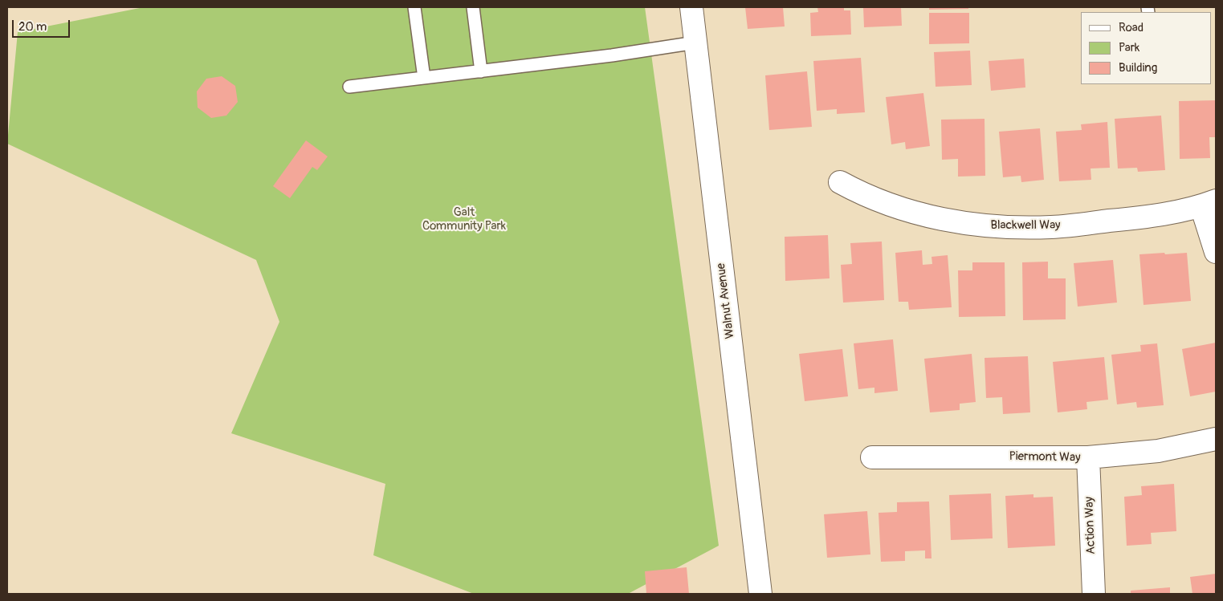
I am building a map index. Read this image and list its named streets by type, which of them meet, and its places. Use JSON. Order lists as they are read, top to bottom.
{
  "streets": {
    "street": [
      "Blackwell Way",
      "Walnut Avenue",
      "Piermont Way",
      "Action Way"
    ]
  },
  "crossings": [
    ["Piermont Way", "Action Way"]
  ],
  "parks": ["Galt Community Park"],
  "legend": ["Road", "Park", "Building"],
  "scale_bar": "20 m"
}
